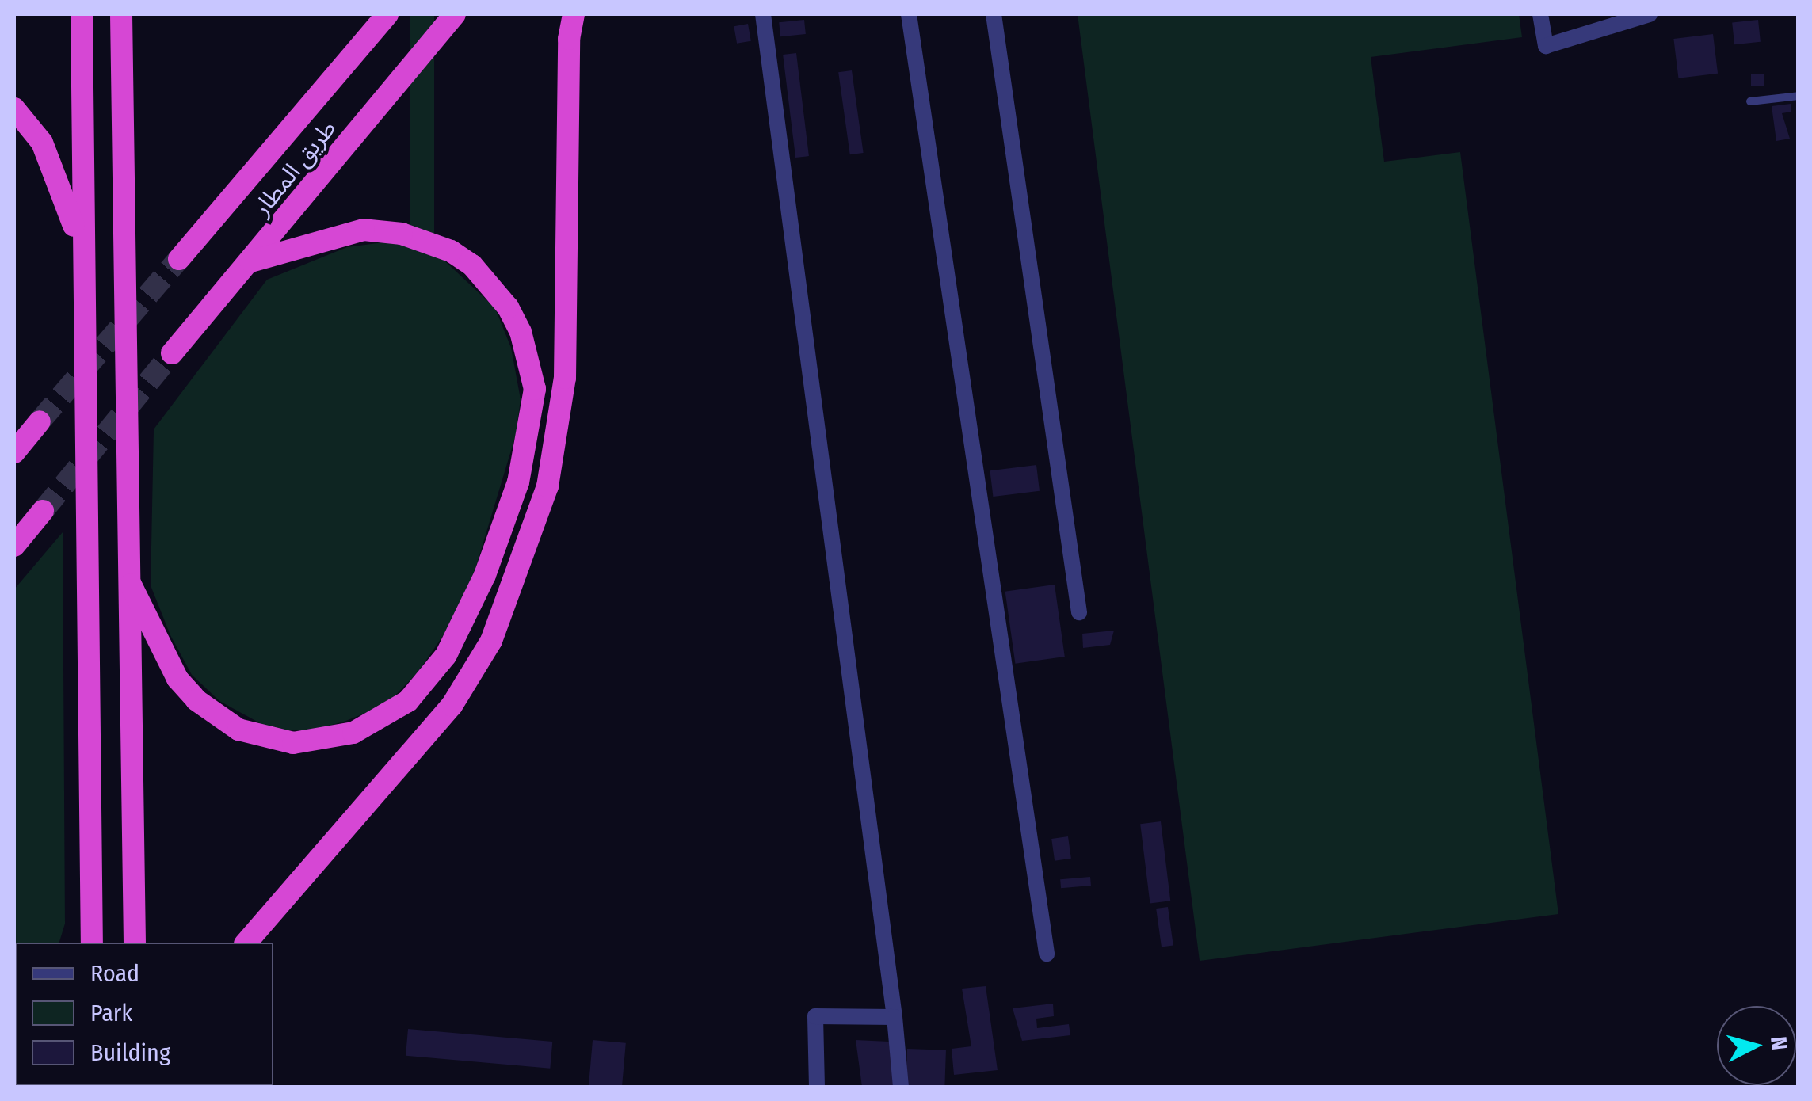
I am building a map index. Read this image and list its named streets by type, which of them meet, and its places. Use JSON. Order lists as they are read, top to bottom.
{
  "streets": {
    "highway": ["طريق المطار"]
  },
  "legend": ["Road", "Park", "Building"],
  "north": "right"
}
